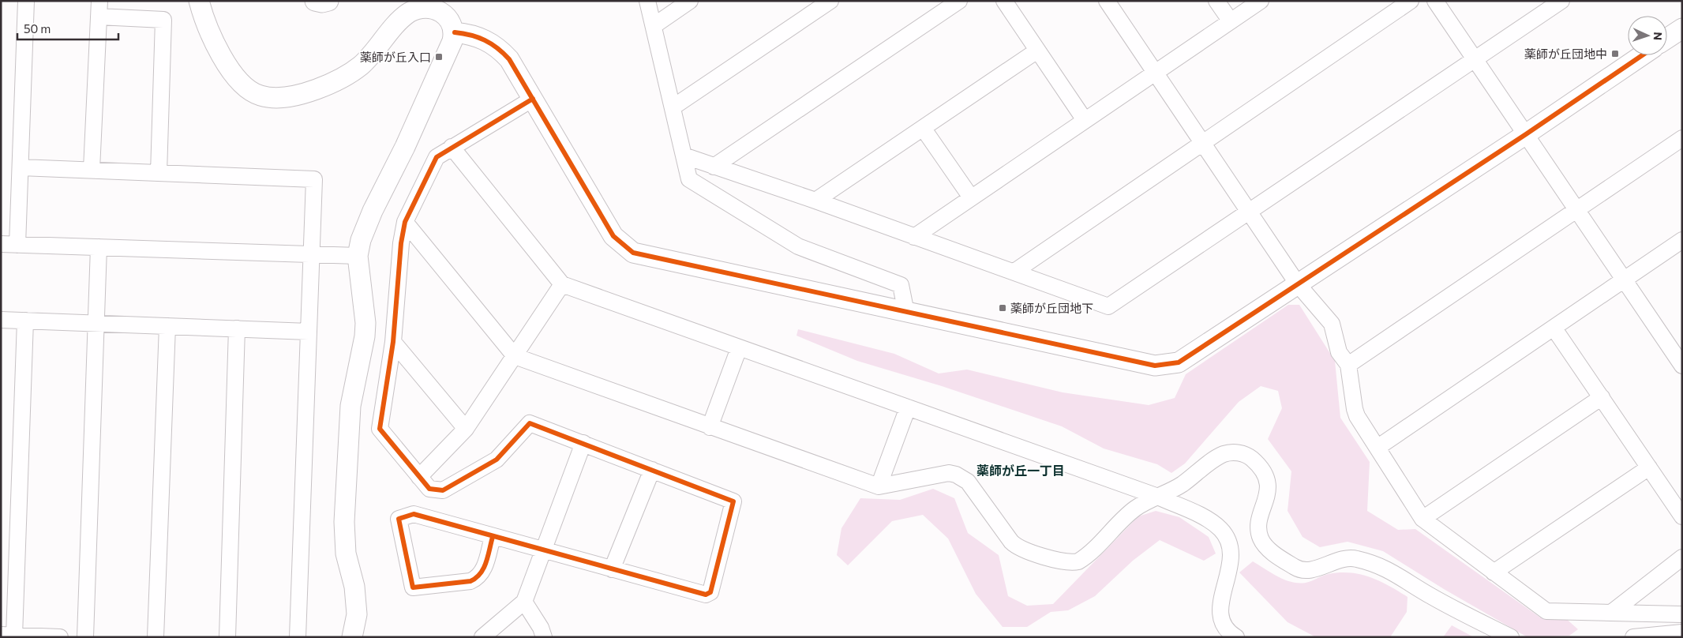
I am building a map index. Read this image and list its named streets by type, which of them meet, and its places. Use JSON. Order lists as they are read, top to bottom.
{
  "districts": ["薬師が丘一丁目"],
  "places": {
    "transit": ["薬師が丘団地中", "薬師が丘入口", "薬師が丘団地下"]
  },
  "scale_bar": "50 m",
  "north": "right"
}
